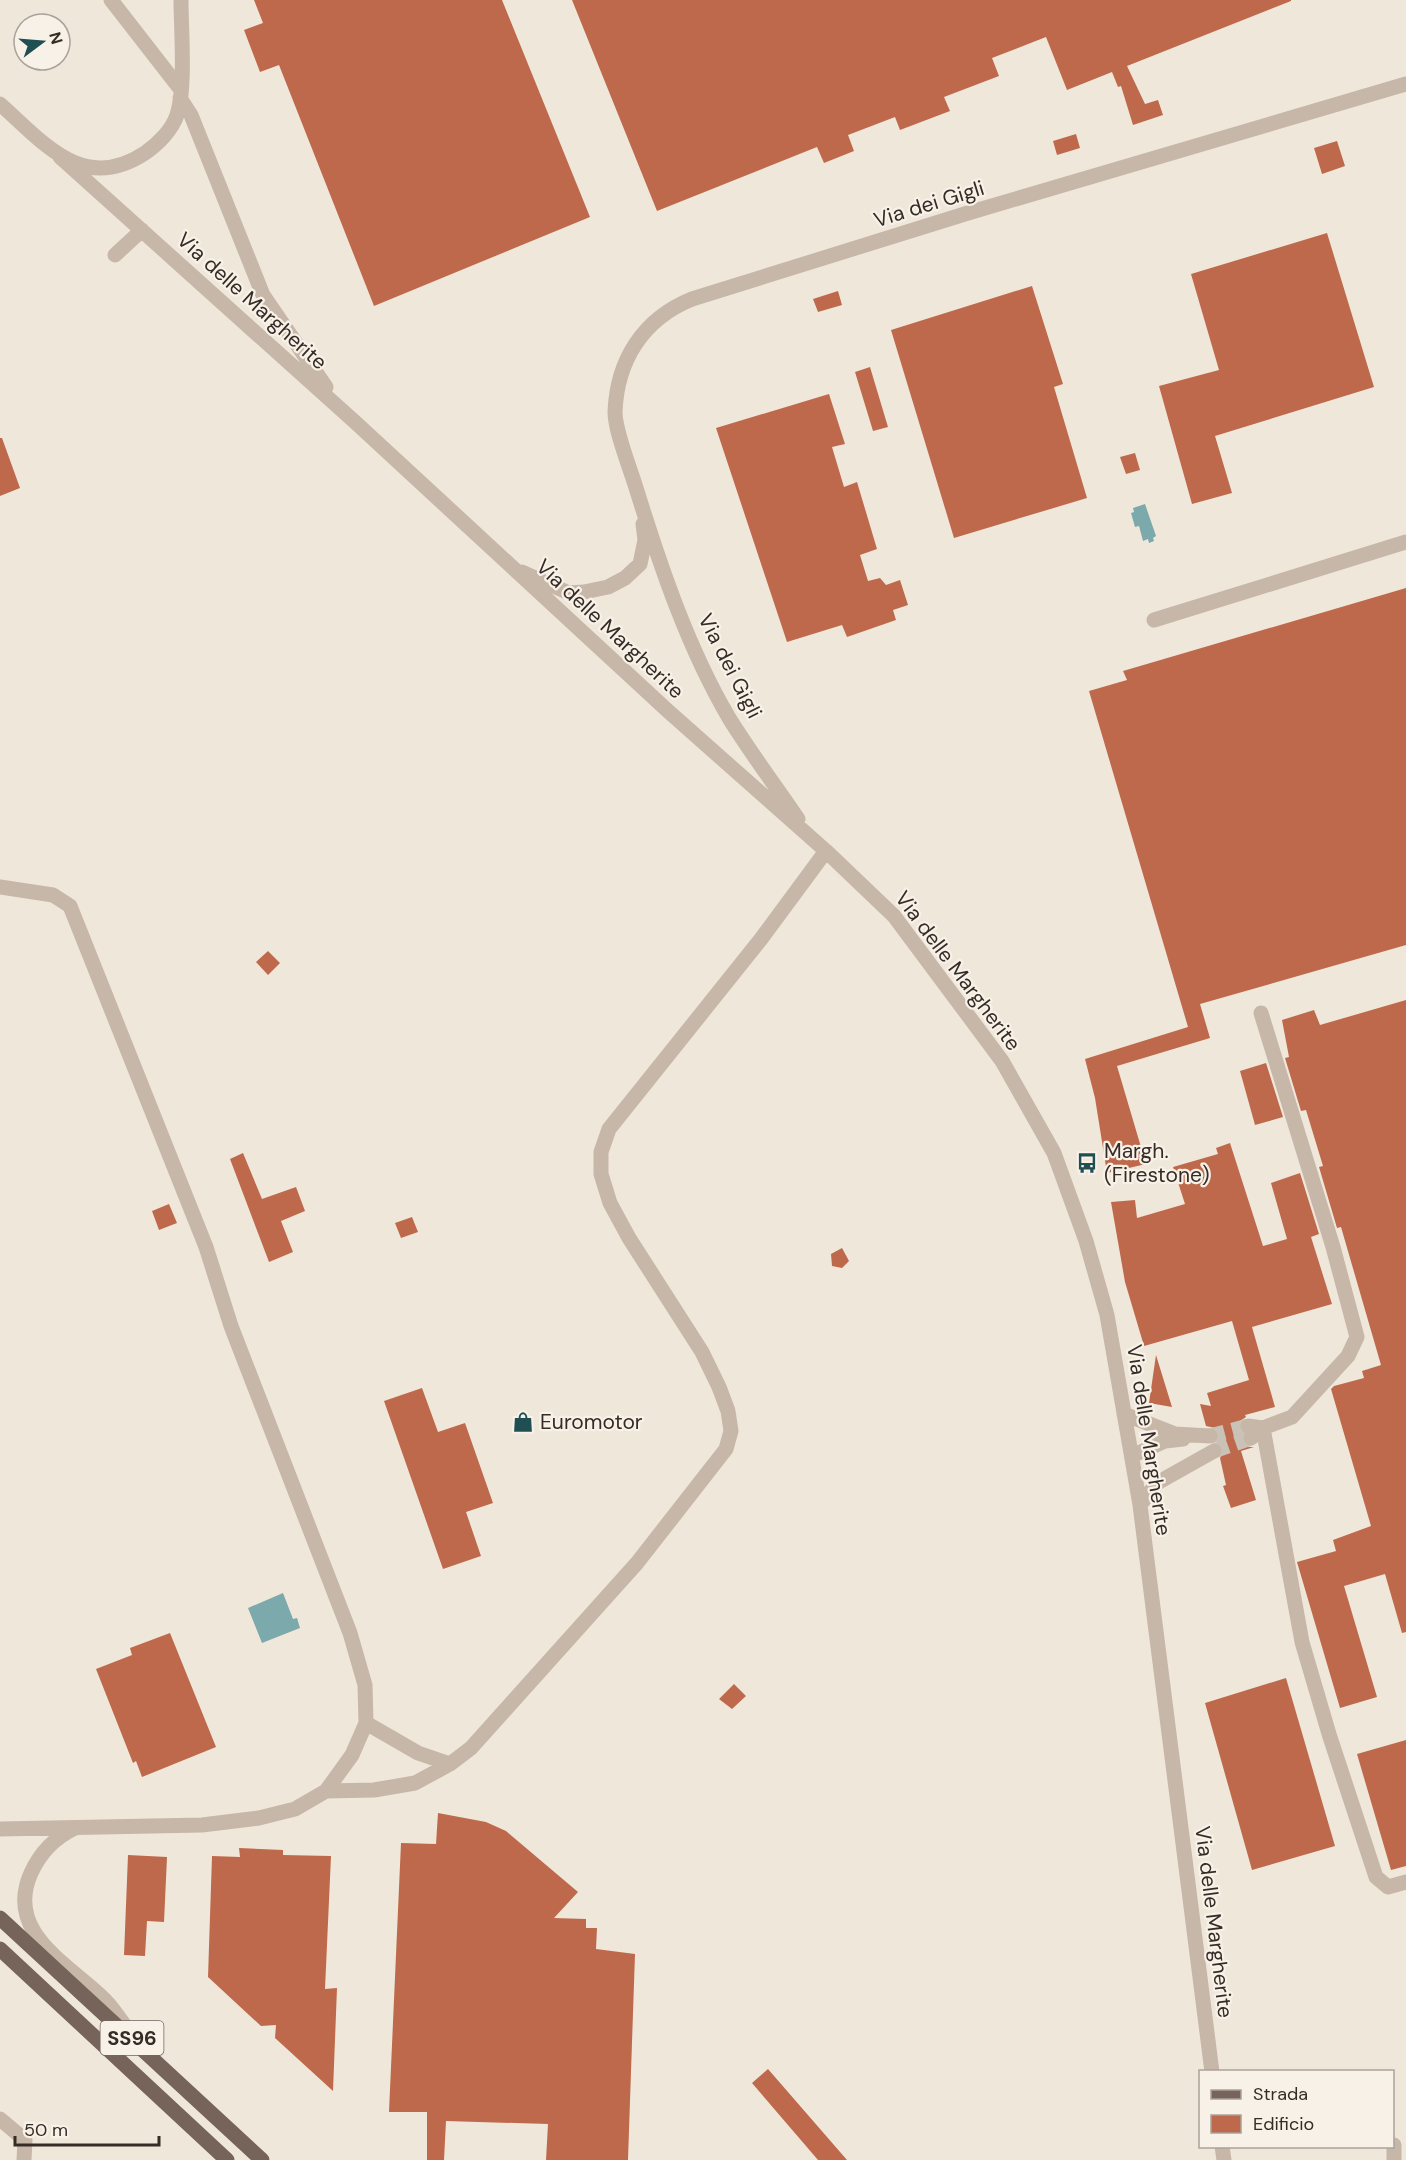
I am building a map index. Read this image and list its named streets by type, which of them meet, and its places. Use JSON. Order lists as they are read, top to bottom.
{
  "streets": {
    "main road": ["SS96"],
    "street": ["Via dei Gigli", "Via delle Margherite"]
  },
  "crossings": [
    ["Via dei Gigli", "Via delle Margherite"]
  ],
  "places": {
    "bus stop": ["Margh. (Firestone)"],
    "shop": ["Euromotor"]
  },
  "legend": ["Strada", "Edificio"],
  "scale_bar": "50 m",
  "north": "right"
}
